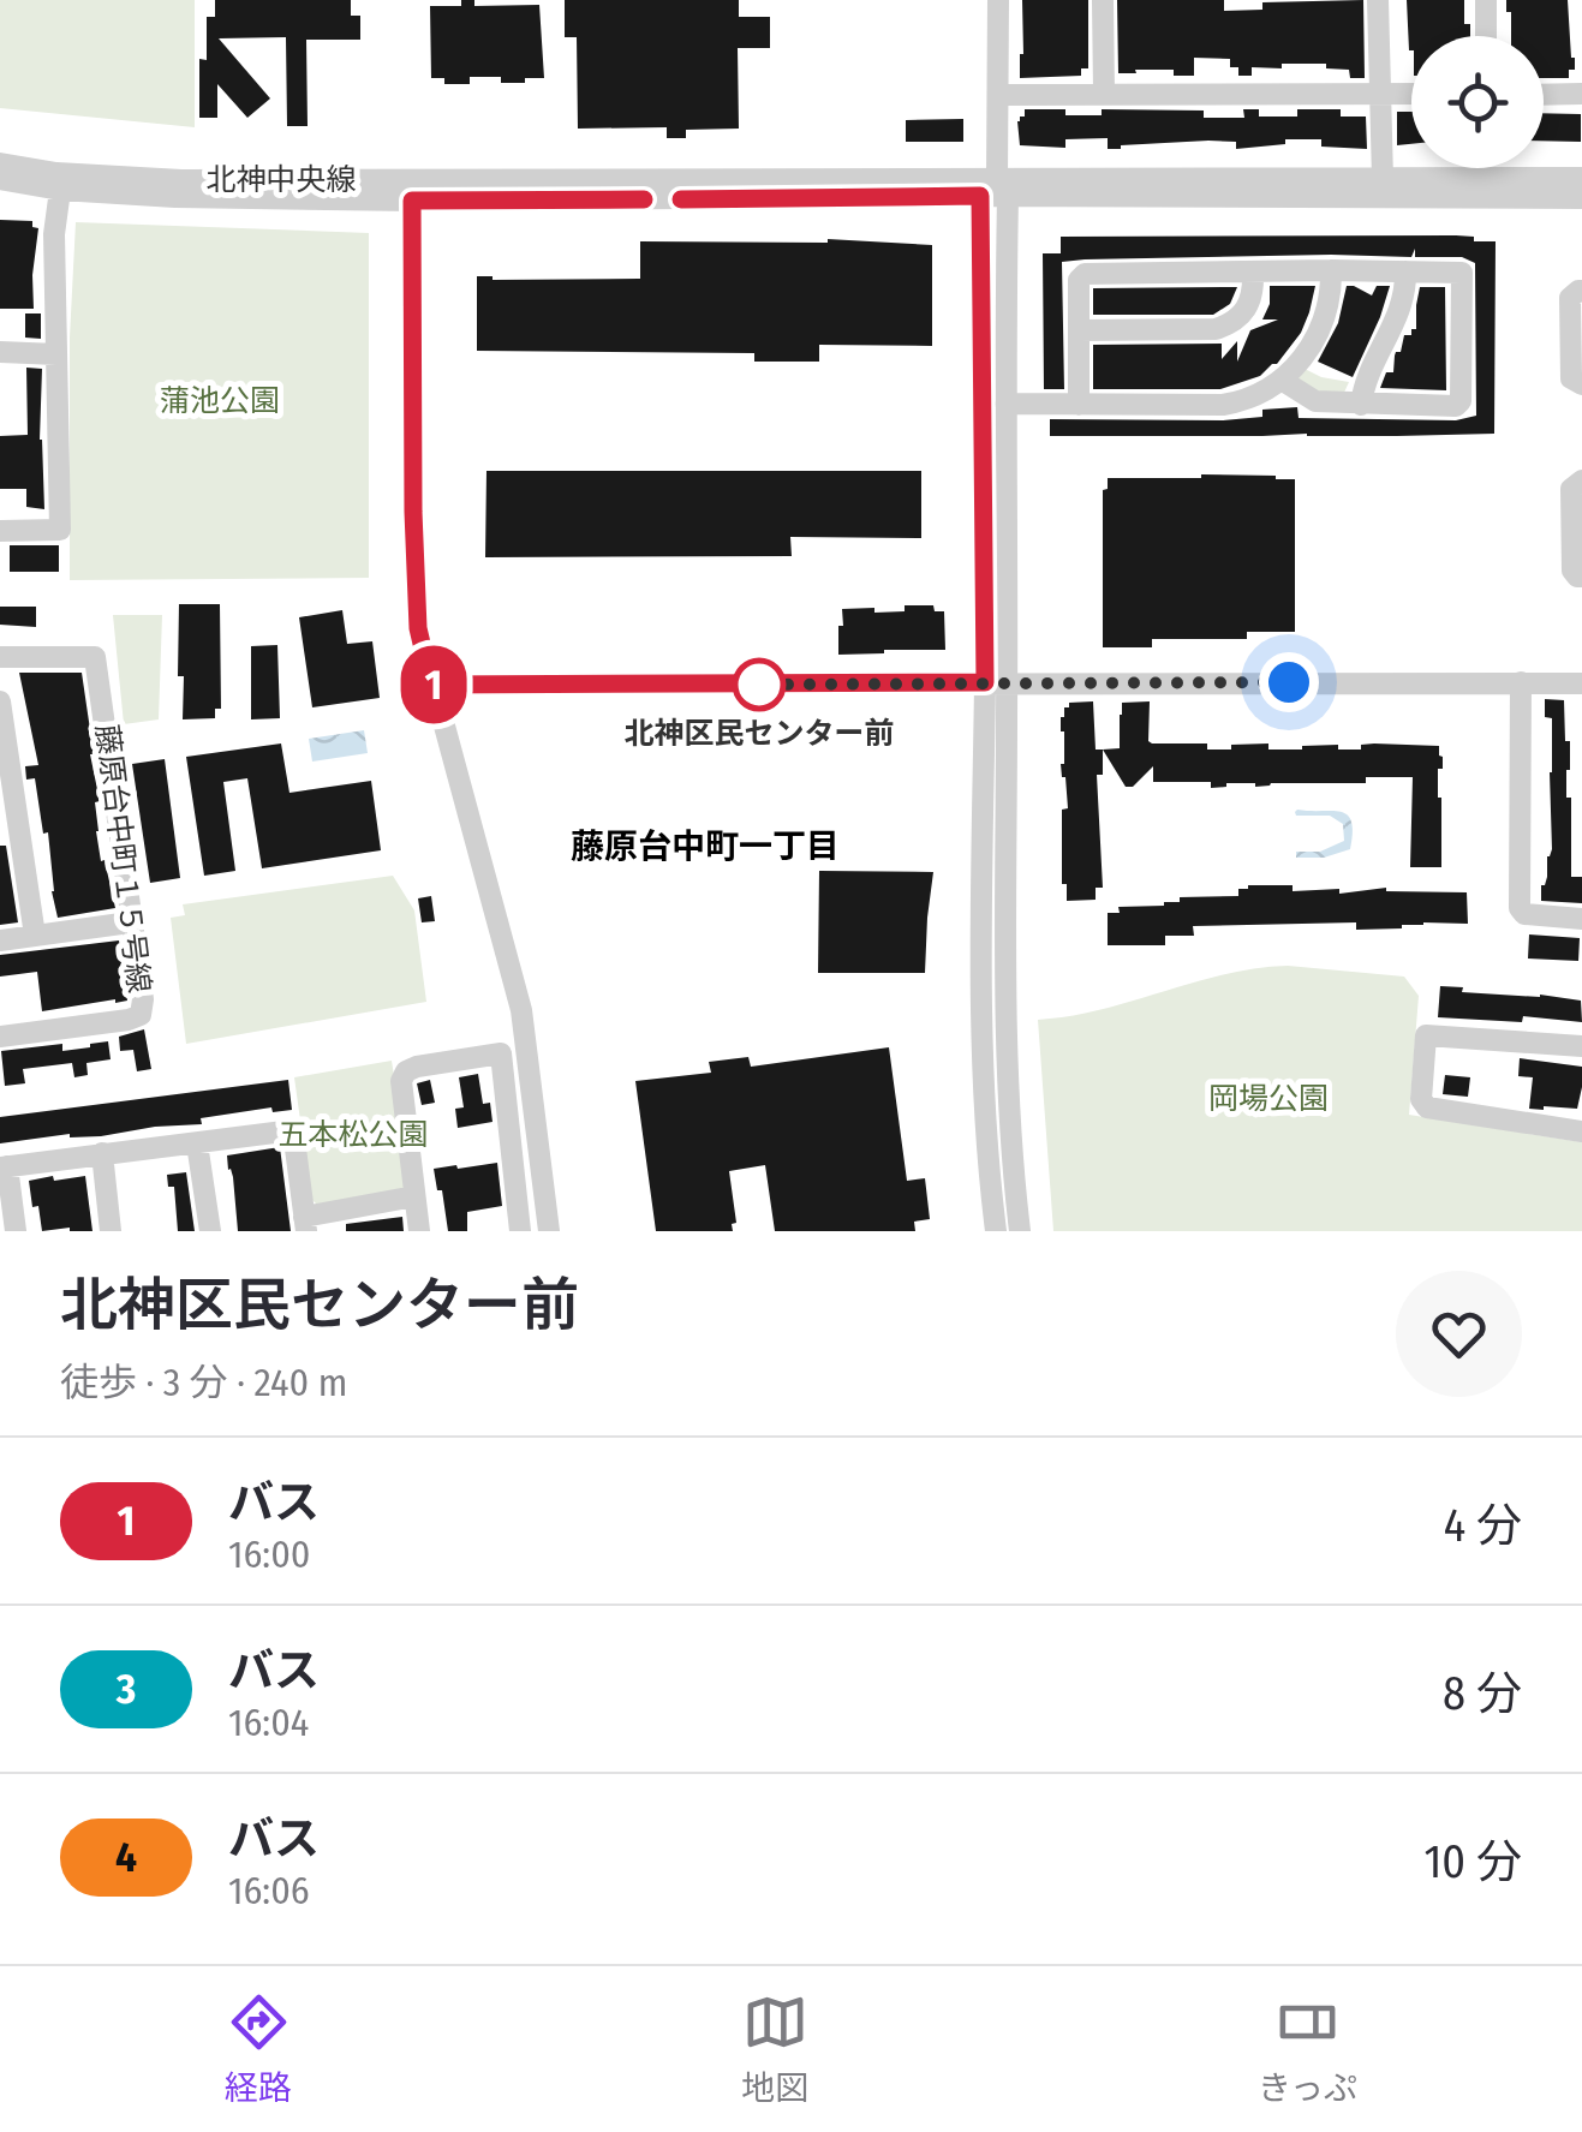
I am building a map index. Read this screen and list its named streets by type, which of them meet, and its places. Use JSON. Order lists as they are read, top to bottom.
{
  "streets": {
    "street": ["北神中央線", "藤原台中町１５号線"]
  },
  "districts": ["藤原台中町一丁目"],
  "parks": ["蒲池公園", "岡場公園", "五本松公園"],
  "places": ["北神区民センター前"],
  "lines": ["bus line 1"],
  "page": {
    "on_map": "1",
    "heading": ["北神区民センター前", "徒歩 · 3 分 · 240 m"],
    "list": [
      {
        "mark": "1",
        "name": "バス",
        "note": "16:00",
        "value": "4 分"
      },
      {
        "mark": "3",
        "name": "バス",
        "note": "16:04",
        "value": "8 分"
      },
      {
        "mark": "4",
        "name": "バス",
        "note": "16:06",
        "value": "10 分"
      }
    ],
    "tabs": ["経路", "地図", "きっぷ"]
  }
}
